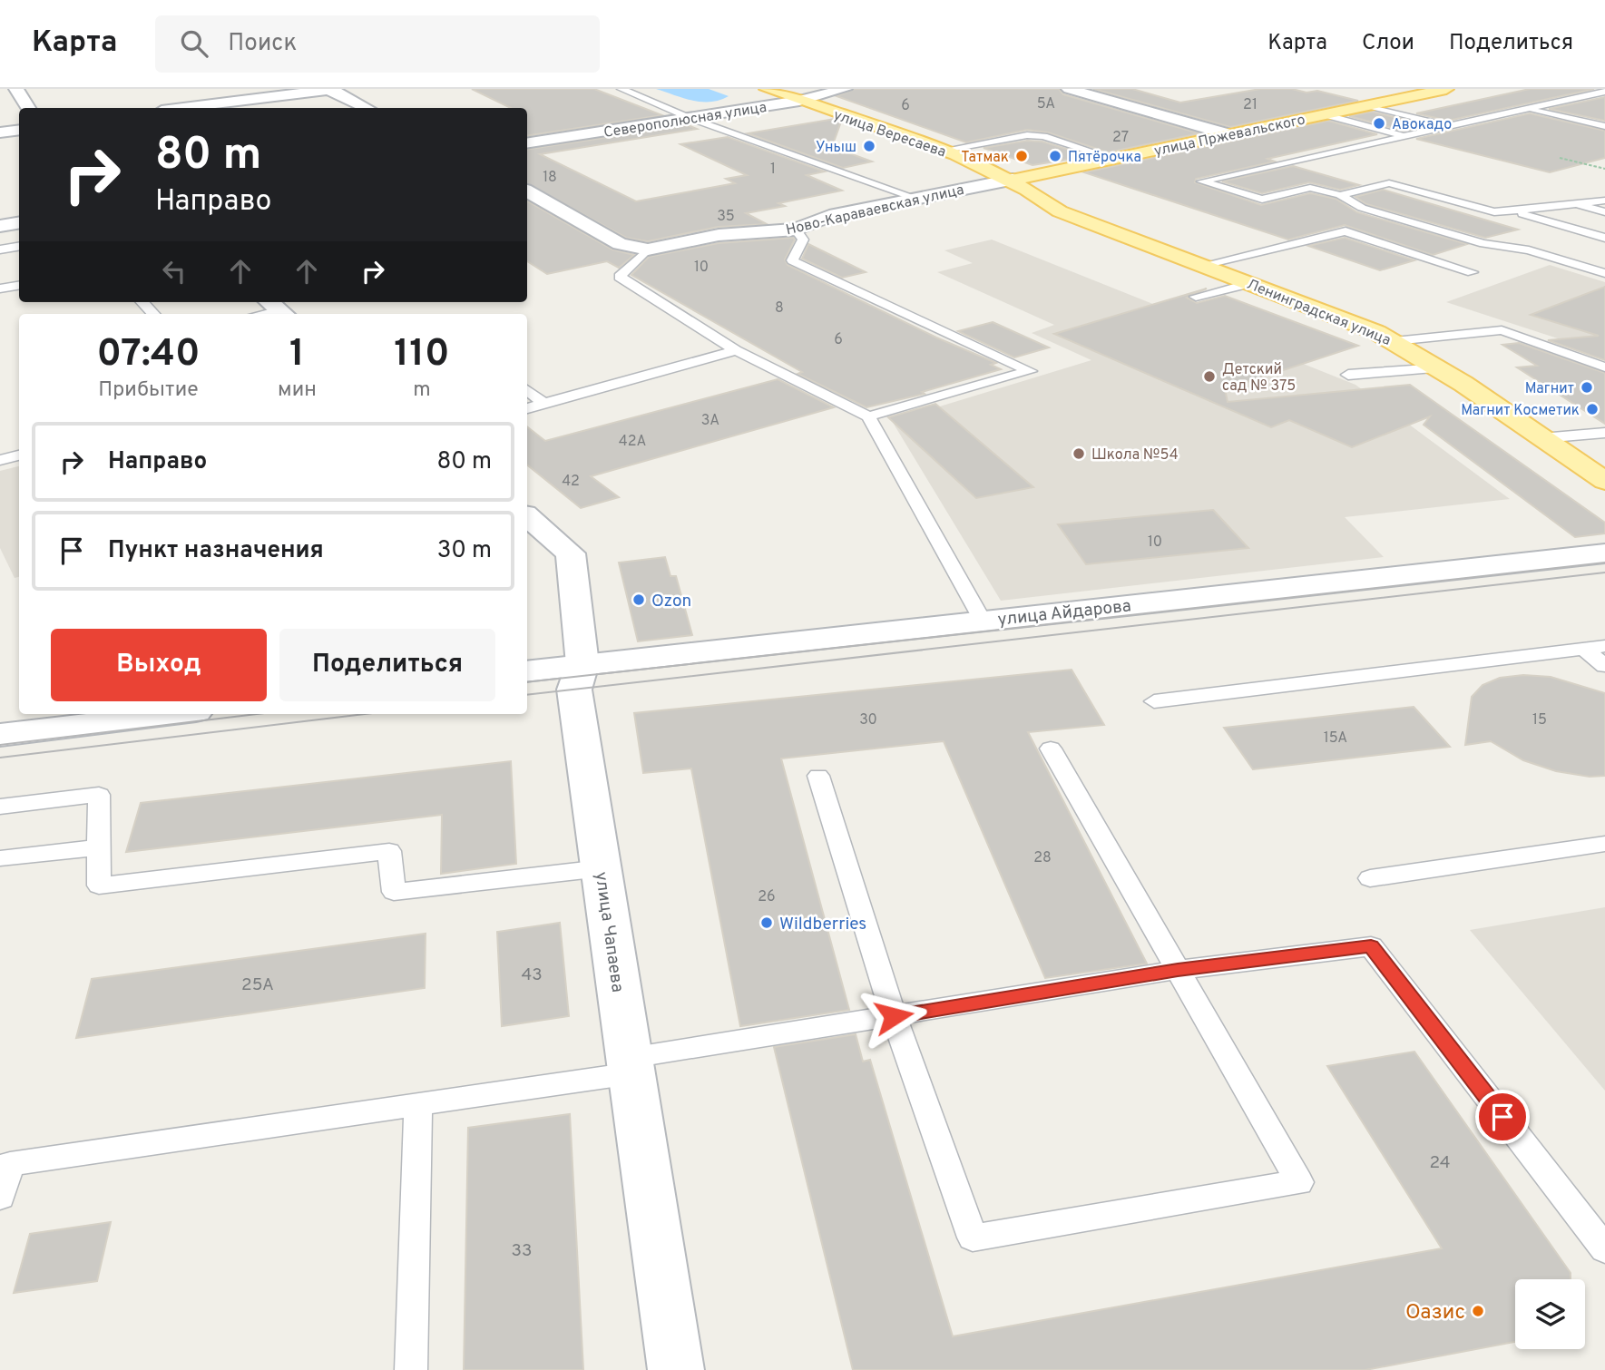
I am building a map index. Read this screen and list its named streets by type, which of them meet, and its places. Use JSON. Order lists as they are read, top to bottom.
{
  "streets": {
    "main road": ["улица Вересаева", "улица Пржевальского", "Ленинградская улица"],
    "street": [
      "Северополюсная улица",
      "Ново-Караваевская улица",
      "улица Айдарова",
      "улица Чапаева"
    ]
  },
  "crossings": [
    ["Северополюсная улица", "улица Вересаева"],
    ["улица Вересаева", "улица Пржевальского"],
    ["улица Вересаева", "Ново-Караваевская улица"],
    ["улица Вересаева", "Ленинградская улица"],
    ["улица Пржевальского", "Ново-Караваевская улица"],
    ["улица Пржевальского", "Ленинградская улица"],
    ["Ново-Караваевская улица", "Ленинградская улица"],
    ["улица Айдарова", "улица Чапаева"]
  ],
  "places": [
    "Авокадо",
    "Уныш",
    "Татмак",
    "Пятёрочка",
    "Детский сад № 375",
    "Магнит",
    "Магнит Косметик",
    "Школа №54",
    "Ozon",
    "Wildberries",
    "Оазис"
  ],
  "house_numbers": [
    "5А",
    "21",
    "6",
    "27",
    "1",
    "18",
    "35",
    "10",
    "8",
    "6",
    "3А",
    "42А",
    "42",
    "10",
    "30",
    "15",
    "15А",
    "28",
    "26",
    "43",
    "25А",
    "24",
    "33"
  ],
  "page": {
    "header": "Карта",
    "search": "Поиск",
    "nav": ["Карта", "Слои", "Поделиться"],
    "turn": ["80 m", "Направо"],
    "eta": [
      "07:40",
      "Прибытие",
      "1",
      "мин",
      "110",
      "m"
    ],
    "list": [
      {
        "name": "Направо",
        "value": "80 m"
      },
      {
        "name": "Пункт назначения",
        "value": "30 m"
      }
    ],
    "buttons": ["Выход", "Поделиться"]
  }
}
